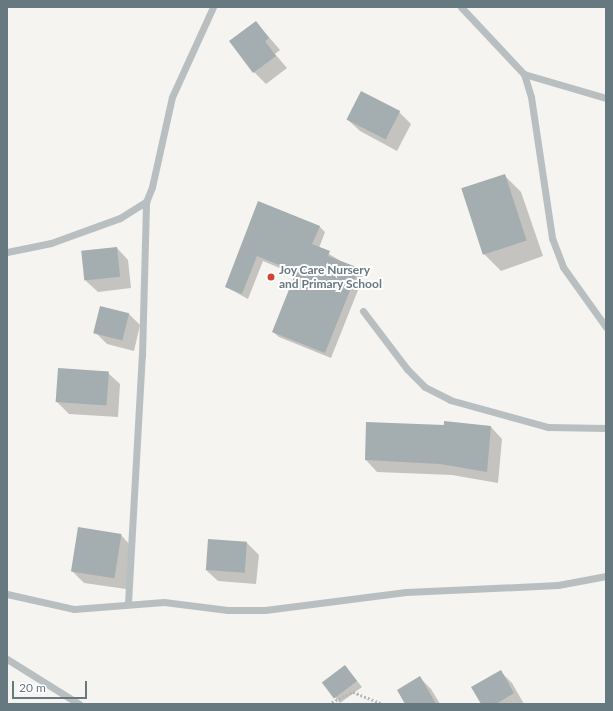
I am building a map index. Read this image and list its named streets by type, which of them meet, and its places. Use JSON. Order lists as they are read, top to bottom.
{
  "places": ["Joy Care Nursery and Primary School"],
  "scale_bar": "20 m"
}
